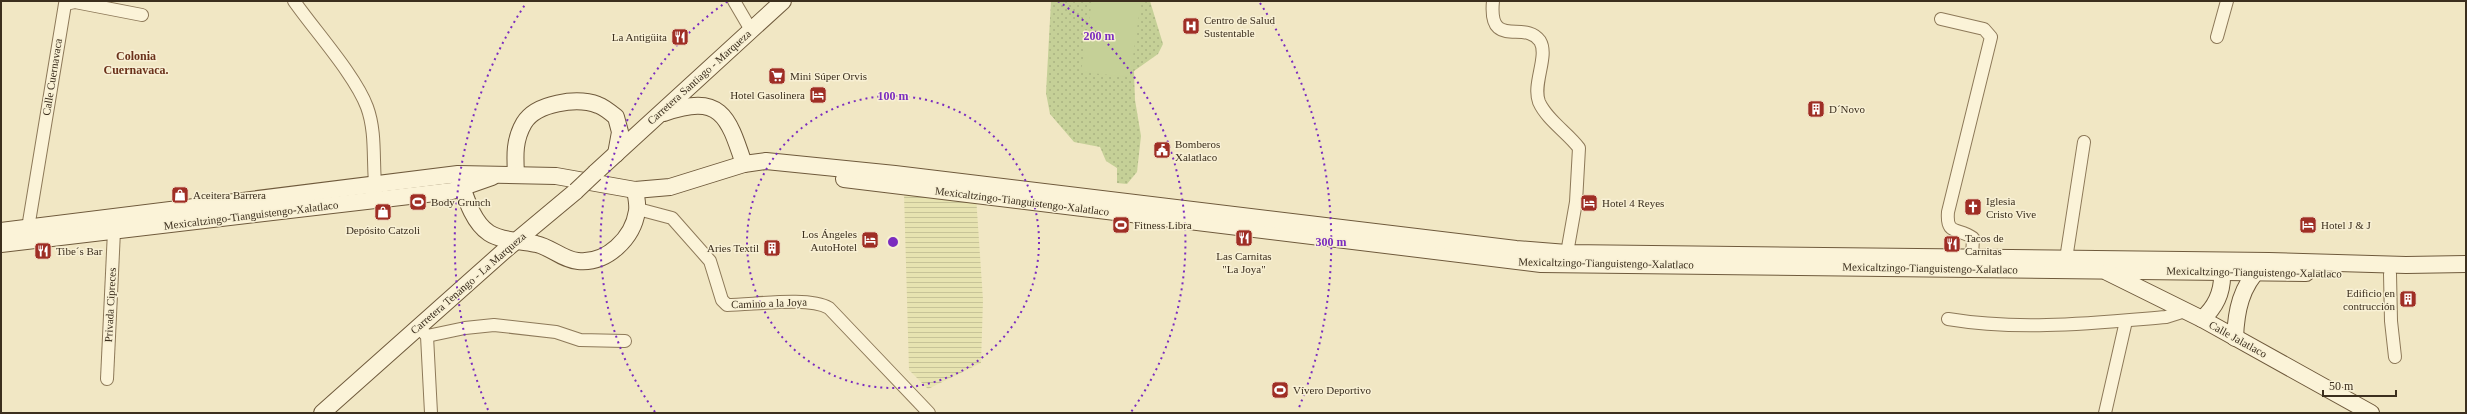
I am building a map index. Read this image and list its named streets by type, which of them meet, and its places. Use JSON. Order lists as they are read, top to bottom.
{
  "streets": {
    "main road": [
      "Carretera Santiago - Marqueza",
      "Mexicaltzingo-Tianguistengo-Xalatlaco",
      "Carretera Tenango - La Marqueza",
      "Calle Jalatlaco"
    ],
    "street": ["Calle Cuernavaca", "Camino a la Joya", "Privada Cipreces"]
  },
  "crossings": [
    ["Calle Cuernavaca", "Mexicaltzingo-Tianguistengo-Xalatlaco"],
    ["Carretera Santiago - Marqueza", "Carretera Tenango - La Marqueza"],
    ["Mexicaltzingo-Tianguistengo-Xalatlaco", "Privada Cipreces"],
    ["Mexicaltzingo-Tianguistengo-Xalatlaco", "Calle Jalatlaco"]
  ],
  "districts": ["Colonia Cuernavaca."],
  "places": {
    "hospital": ["Centro de Salud Sustentable"],
    "restaurant": [
      "La Antigüita",
      "Las Carnitas \"La Joya\"",
      "Tacos de Carnitas",
      "Tibe´s Bar"
    ],
    "supermarket": ["Mini Súper Orvis"],
    "hotel": [
      "Hotel Gasolinera",
      "Hotel 4 Reyes",
      "Hotel J & J",
      "Los Ángeles AutoHotel"
    ],
    "building": ["D´Novo", "Aries Textil", "Edificio en contrucción"],
    "public building": ["Bomberos Xalatlaco"],
    "shop": ["Aceitera Barrera", "Depósito Catzoli"],
    "sports": ["Body Grunch", "Fitness Libra", "Vívero Deportivo"],
    "church": ["Iglesia Cristo Vive"]
  },
  "scale_bar": "50 m",
  "rings": ["200 m", "100 m", "300 m"]
}
